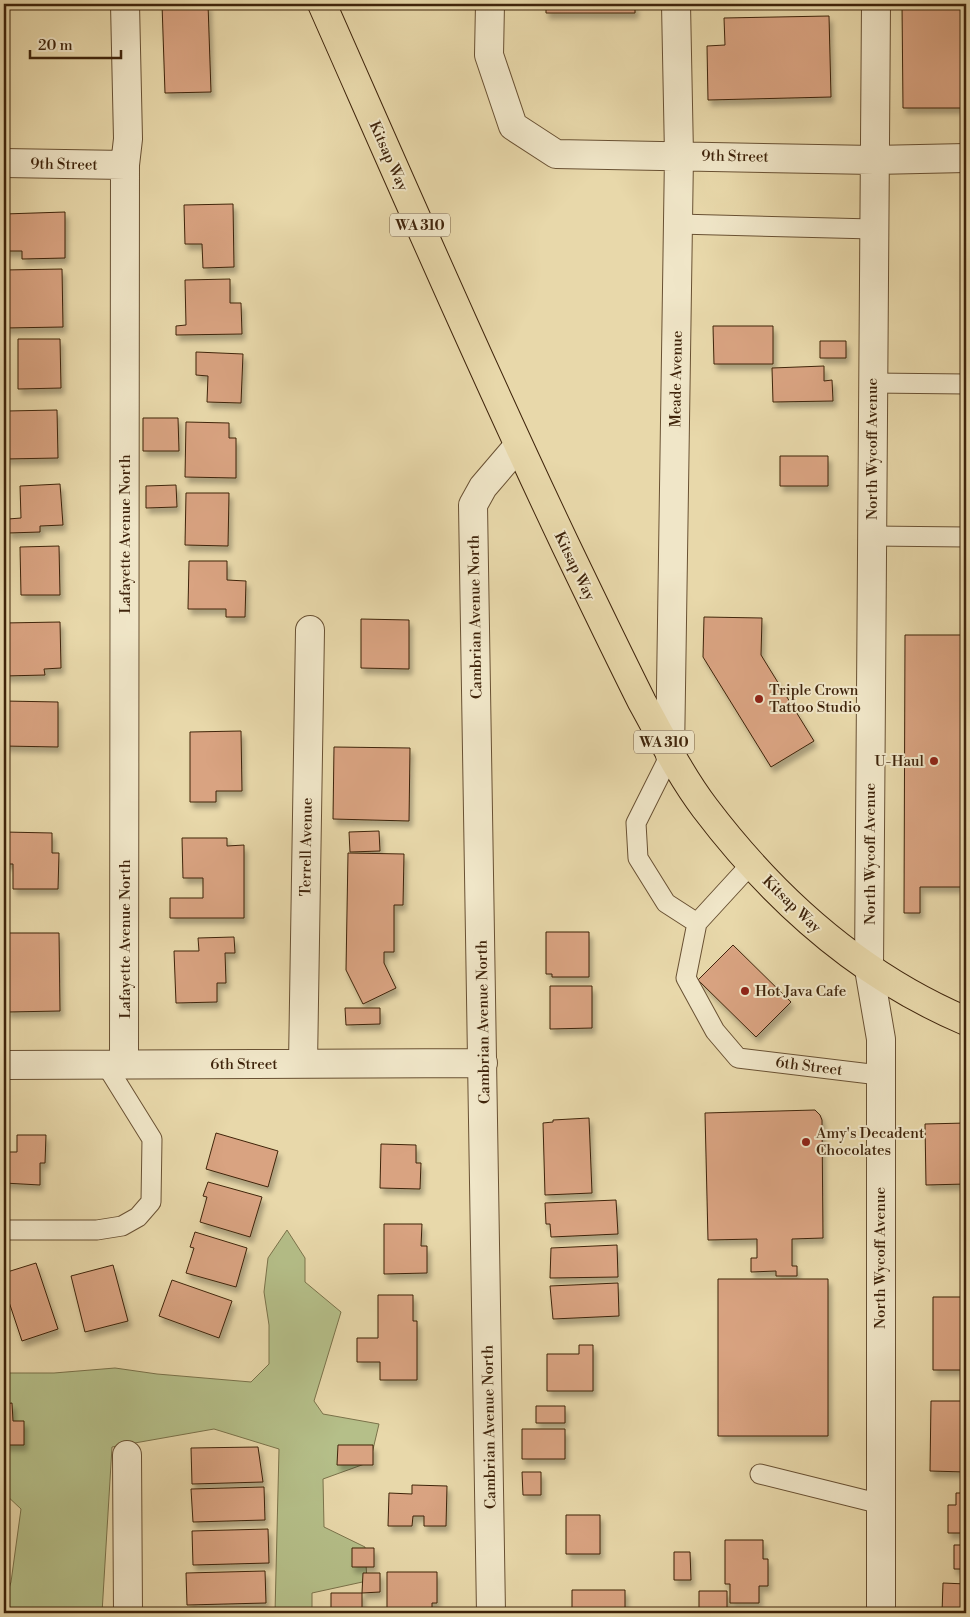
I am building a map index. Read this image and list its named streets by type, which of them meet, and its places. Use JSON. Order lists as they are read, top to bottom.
{
  "streets": {
    "main road": ["Kitsap Way", "WA 310"],
    "street": [
      "9th Street",
      "Meade Avenue",
      "North Wycoff Avenue",
      "Lafayette Avenue North",
      "Cambrian Avenue North",
      "Terrell Avenue",
      "6th Street"
    ]
  },
  "crossings": [
    ["Kitsap Way", "Meade Avenue"],
    ["Kitsap Way", "North Wycoff Avenue"],
    ["Kitsap Way", "Cambrian Avenue North"],
    ["9th Street", "Meade Avenue"],
    ["9th Street", "North Wycoff Avenue"],
    ["9th Street", "Lafayette Avenue North"],
    ["North Wycoff Avenue", "6th Street"],
    ["Lafayette Avenue North", "6th Street"],
    ["Cambrian Avenue North", "6th Street"],
    ["Terrell Avenue", "6th Street"]
  ],
  "places": [
    "Triple Crown Tattoo Studio",
    "U-Haul",
    "Hot Java Cafe",
    "Amy's Decadent Chocolates"
  ],
  "scale_bar": "20 m"
}
